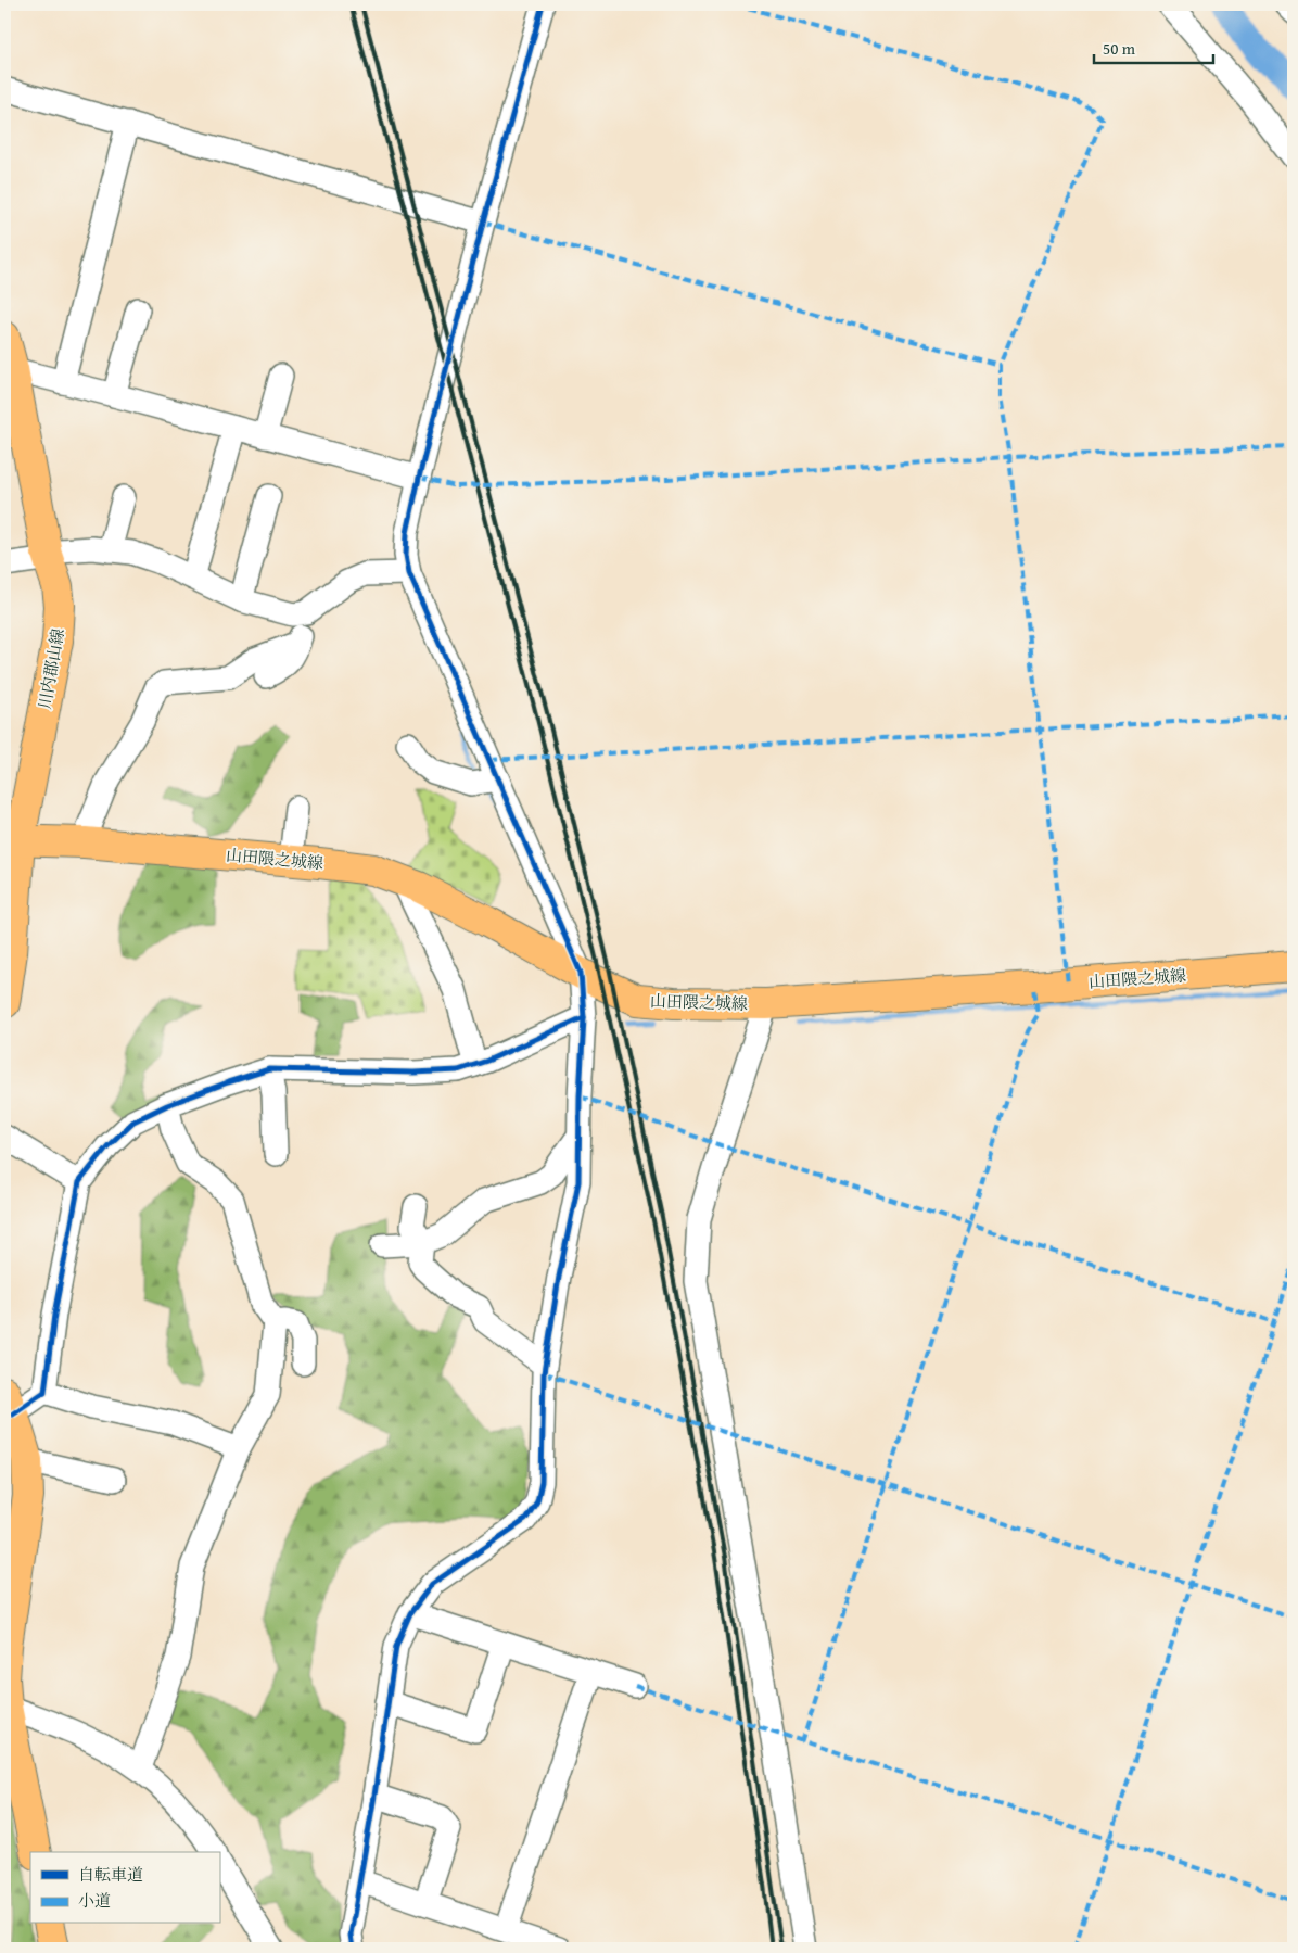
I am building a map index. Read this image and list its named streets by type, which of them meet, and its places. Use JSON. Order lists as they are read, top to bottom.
{
  "streets": {
    "main road": ["川内郡山線", "山田隈之城線"]
  },
  "crossings": [
    ["川内郡山線", "山田隈之城線"]
  ],
  "legend": ["自転車道", "小道"],
  "scale_bar": "50 m"
}
